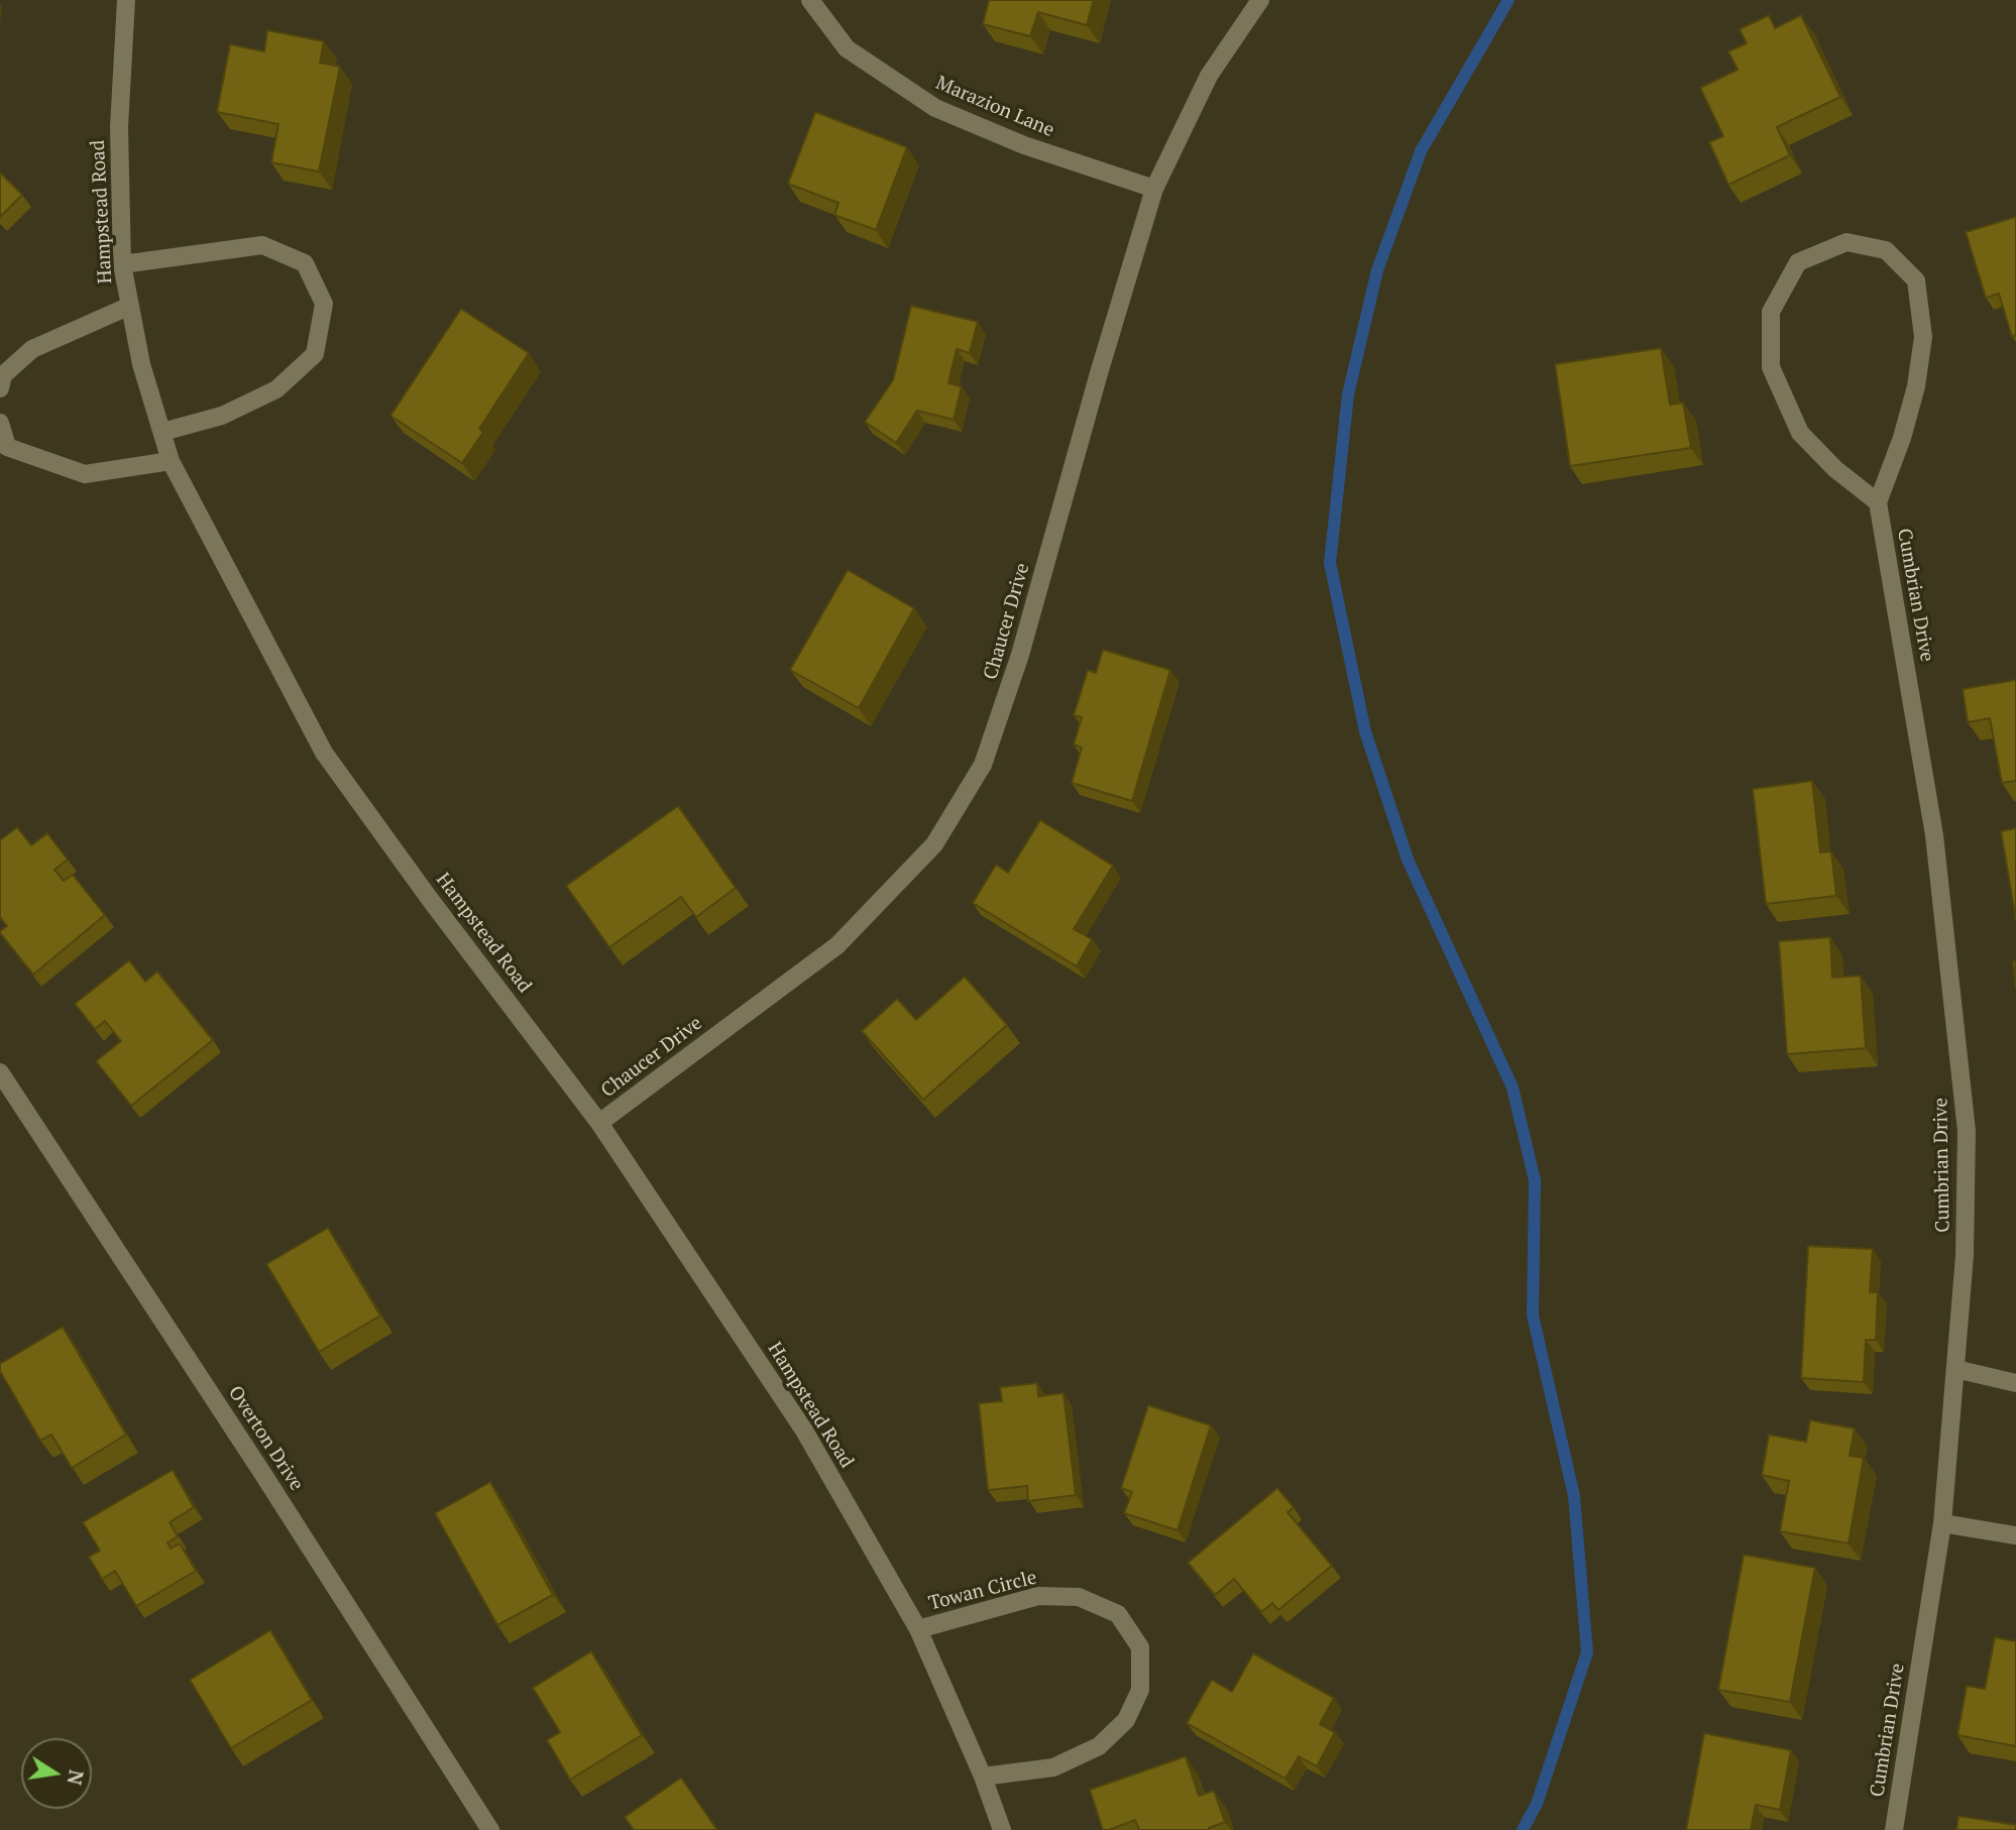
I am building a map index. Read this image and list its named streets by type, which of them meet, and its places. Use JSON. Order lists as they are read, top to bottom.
{
  "streets": {
    "street": [
      "Marazion Lane",
      "Hampstead Road",
      "Cumbrian Drive",
      "Chaucer Drive",
      "Overton Drive",
      "Towan Circle"
    ]
  },
  "crossings": [
    ["Marazion Lane", "Chaucer Drive"],
    ["Hampstead Road", "Chaucer Drive"],
    ["Hampstead Road", "Towan Circle"]
  ],
  "north": "right"
}
